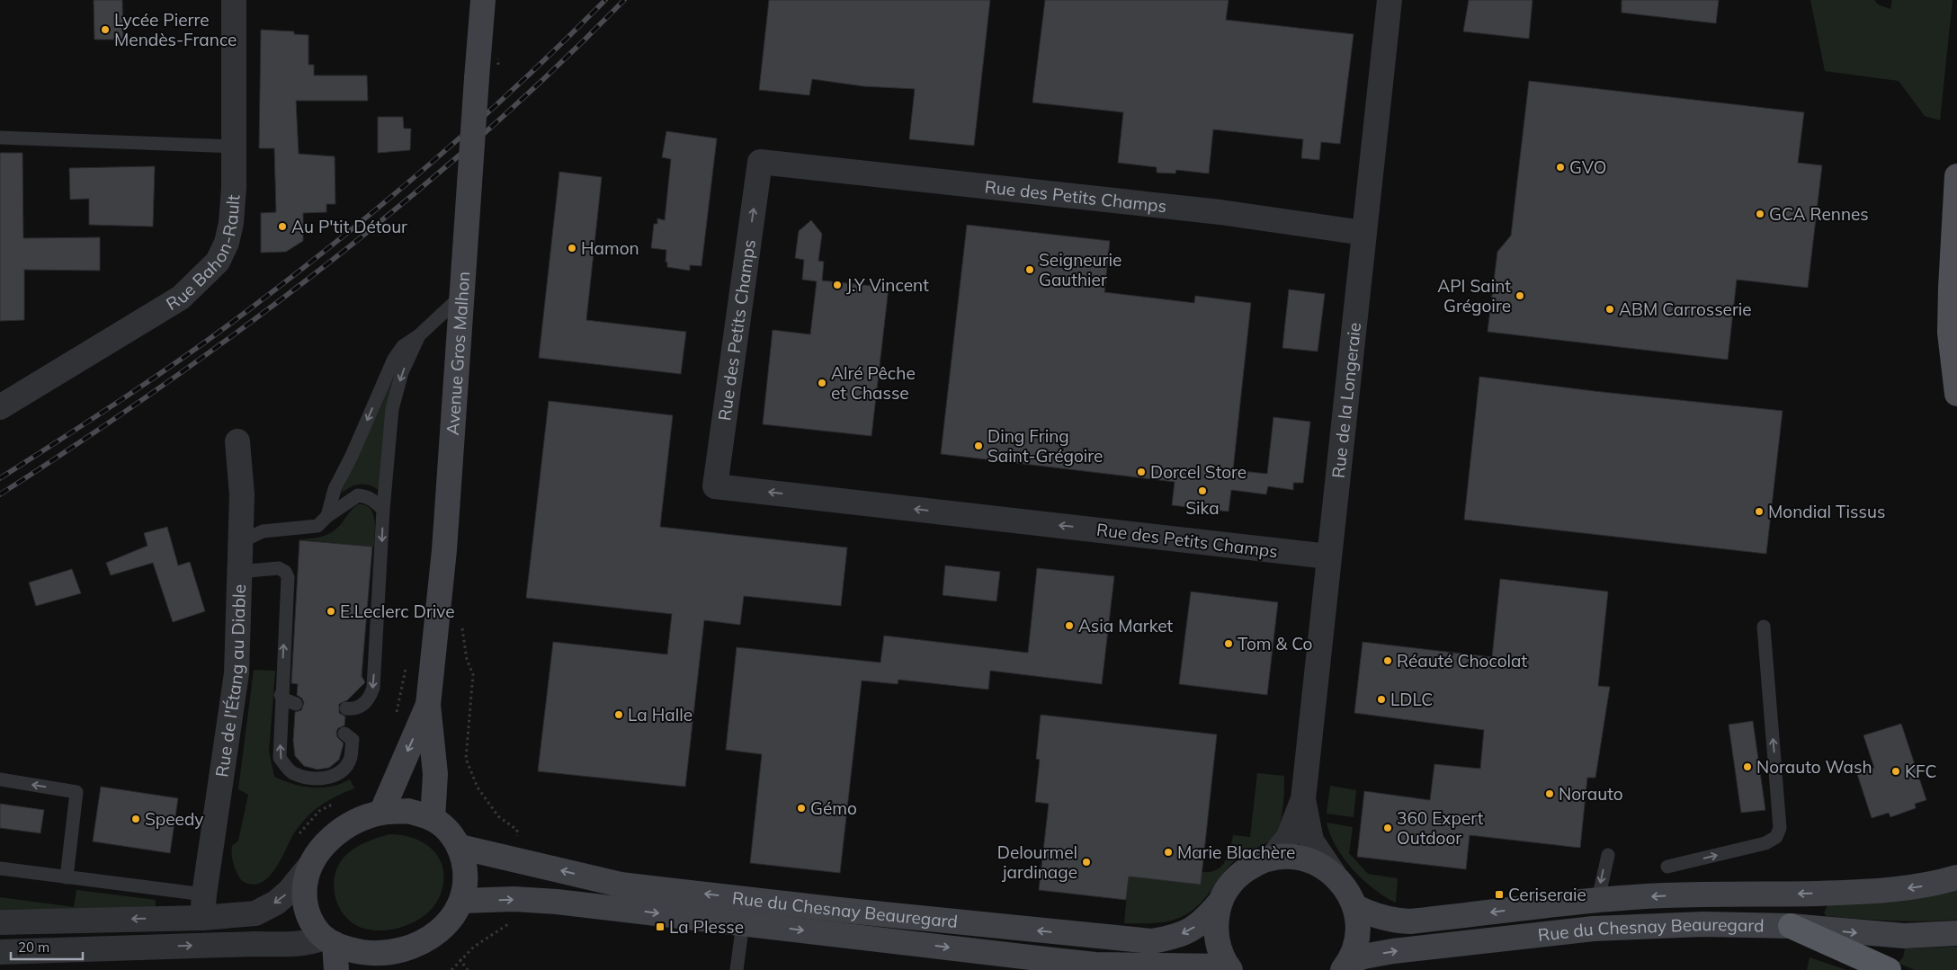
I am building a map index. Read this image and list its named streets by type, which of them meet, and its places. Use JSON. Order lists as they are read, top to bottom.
{
  "streets": {
    "main road": ["Avenue Gros Malhon", "Rue du Chesnay Beauregard"],
    "street": [
      "Rue des Petits Champs",
      "Rue Bahon-Rault",
      "Rue de la Longeraie",
      "Rue de l'Étang au Diable"
    ]
  },
  "crossings": [
    ["Rue des Petits Champs", "Rue de la Longeraie"],
    ["Avenue Gros Malhon", "Rue du Chesnay Beauregard"]
  ],
  "places": {
    "other": [
      "Lycée Pierre Mendès-France",
      "GVO",
      "GCA Rennes",
      "Au P'tit Détour",
      "Hamon",
      "Seigneurie Gauthier",
      "J.Y Vincent",
      "API Saint Grégoire",
      "ABM Carrosserie",
      "Alré Pêche et Chasse",
      "Ding Fring Saint-Grégoire",
      "Dorcel Store",
      "Sika",
      "Mondial Tissus",
      "E.Leclerc Drive",
      "Asia Market",
      "Tom & Co",
      "Réauté Chocolat",
      "LDLC",
      "La Halle",
      "Norauto Wash",
      "KFC",
      "Norauto",
      "Gémo",
      "Speedy",
      "360 Expert Outdoor",
      "Marie Blachère",
      "Delourmel jardinage"
    ],
    "transit": ["Ceriseraie", "La Plesse"]
  },
  "scale_bar": "20 m"
}
